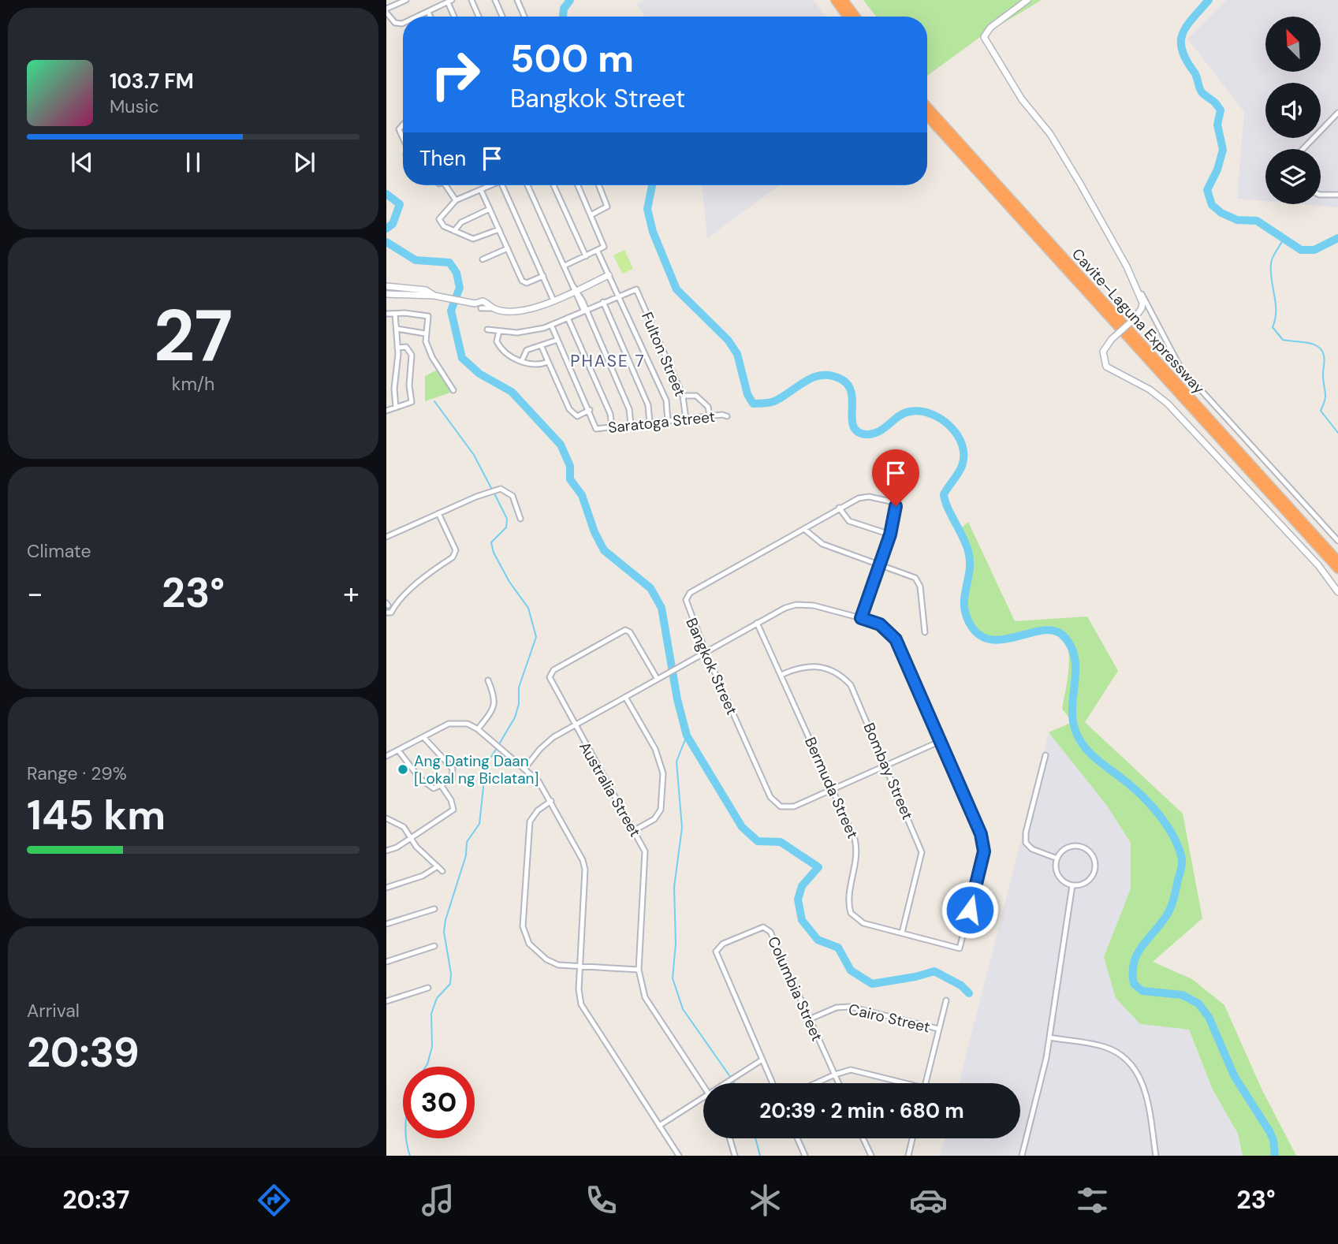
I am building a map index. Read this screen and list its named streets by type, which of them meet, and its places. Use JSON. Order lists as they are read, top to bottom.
{
  "streets": {
    "highway": ["Cavite–Laguna Expressway"],
    "street": [
      "Fulton Street",
      "Saratoga Street",
      "Bangkok Street",
      "Bombay Street",
      "Bermuda Street",
      "Australia Street",
      "Columbia Street",
      "Cairo Street"
    ]
  },
  "crossings": [
    ["Fulton Street", "Saratoga Street"],
    ["Bangkok Street", "Bombay Street"],
    ["Bangkok Street", "Bermuda Street"],
    ["Bombay Street", "Bermuda Street"],
    ["Columbia Street", "Cairo Street"]
  ],
  "districts": ["PHASE 7"],
  "places": ["Ang Dating Daan [Lokal ng Biclatan]"],
  "north": "top left",
  "page": {
    "turn": ["500 m", "Bangkok Street"],
    "song": ["103.7 FM", "Music"],
    "then": "Then",
    "tile": [
      ["27", "km/h"],
      "Climate",
      ["Range · 29%", "145 km"],
      ["Arrival", "20:39"]
    ],
    "heat": ["−", "23°", "+"],
    "limit": "30",
    "trip": "20:39 · 2 min · 680 m",
    "tabs": ["20:37", "23°"]
  }
}
